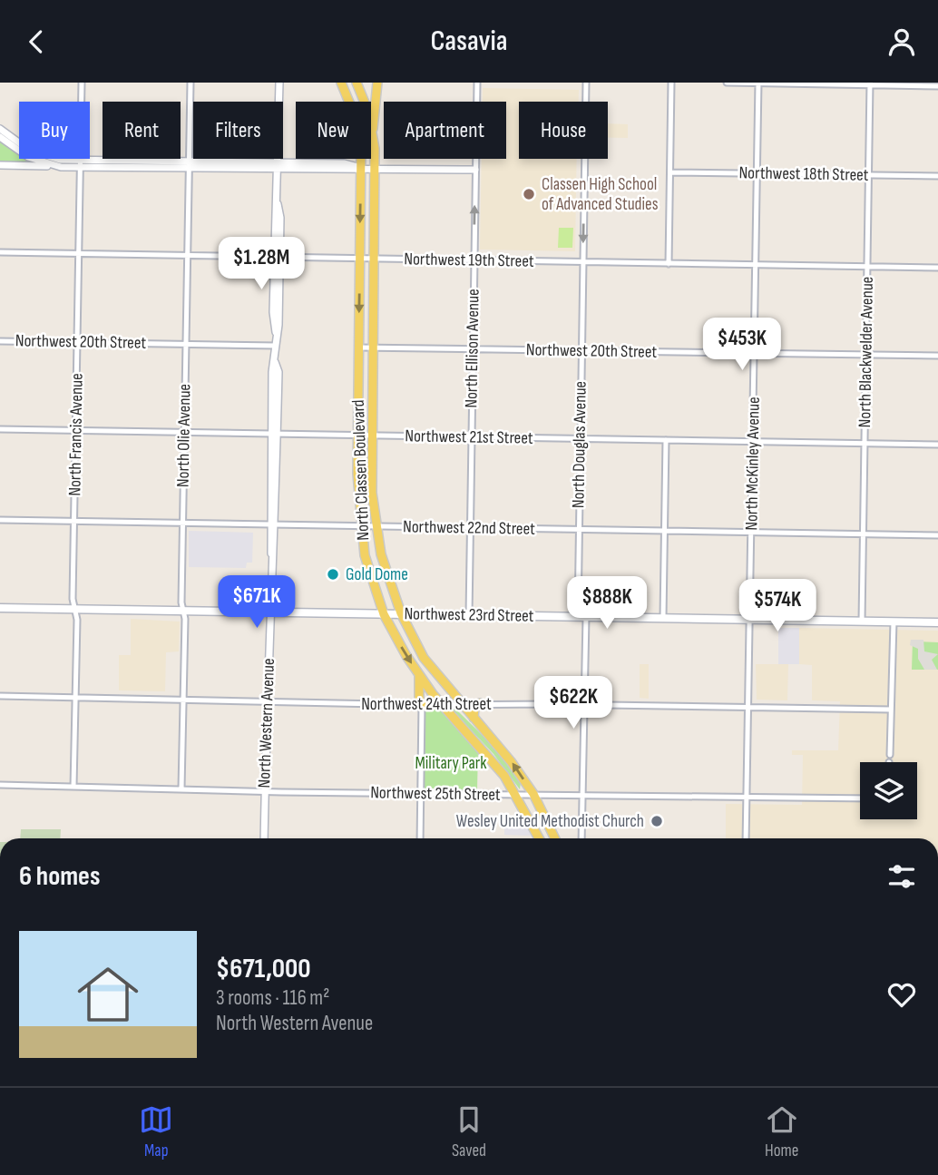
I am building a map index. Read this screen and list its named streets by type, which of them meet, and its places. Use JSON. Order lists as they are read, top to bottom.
{
  "streets": {
    "main road": ["North Classen Boulevard", "Northwest 23rd Street"],
    "street": [
      "Northwest 18th Street",
      "Northwest 19th Street",
      "Northwest 20th Street",
      "North Ellison Avenue",
      "North Blackwelder Avenue",
      "North Francis Avenue",
      "North Olie Avenue",
      "Northwest 21st Street",
      "North Douglas Avenue",
      "North McKinley Avenue",
      "Northwest 22nd Street",
      "Northwest 24th Street",
      "North Western Avenue",
      "Northwest 25th Street"
    ]
  },
  "crossings": [
    ["Northwest 18th Street", "North Blackwelder Avenue"],
    ["Northwest 18th Street", "North McKinley Avenue"],
    ["Northwest 19th Street", "North Ellison Avenue"],
    ["Northwest 19th Street", "North Blackwelder Avenue"],
    ["Northwest 19th Street", "North Francis Avenue"],
    ["Northwest 19th Street", "North Olie Avenue"],
    ["Northwest 19th Street", "North Douglas Avenue"],
    ["Northwest 19th Street", "North McKinley Avenue"],
    ["Northwest 19th Street", "North Classen Boulevard"],
    ["Northwest 19th Street", "North Western Avenue"],
    ["Northwest 20th Street", "North Ellison Avenue"],
    ["Northwest 20th Street", "North Blackwelder Avenue"],
    ["Northwest 20th Street", "North Francis Avenue"],
    ["Northwest 20th Street", "North Olie Avenue"],
    ["Northwest 20th Street", "North Douglas Avenue"],
    ["Northwest 20th Street", "North McKinley Avenue"],
    ["Northwest 20th Street", "North Classen Boulevard"],
    ["Northwest 20th Street", "North Western Avenue"],
    ["North Ellison Avenue", "Northwest 21st Street"],
    ["North Ellison Avenue", "Northwest 22nd Street"],
    ["North Ellison Avenue", "Northwest 23rd Street"],
    ["North Blackwelder Avenue", "Northwest 21st Street"],
    ["North Blackwelder Avenue", "Northwest 22nd Street"],
    ["North Blackwelder Avenue", "Northwest 23rd Street"],
    ["North Francis Avenue", "Northwest 21st Street"],
    ["North Francis Avenue", "Northwest 22nd Street"],
    ["North Francis Avenue", "Northwest 23rd Street"],
    ["North Francis Avenue", "Northwest 24th Street"],
    ["North Francis Avenue", "Northwest 25th Street"],
    ["North Olie Avenue", "Northwest 21st Street"],
    ["North Olie Avenue", "Northwest 22nd Street"],
    ["North Olie Avenue", "Northwest 23rd Street"],
    ["North Olie Avenue", "Northwest 24th Street"],
    ["North Olie Avenue", "Northwest 25th Street"],
    ["Northwest 21st Street", "North Douglas Avenue"],
    ["Northwest 21st Street", "North McKinley Avenue"],
    ["Northwest 21st Street", "North Classen Boulevard"],
    ["Northwest 21st Street", "North Western Avenue"],
    ["North Douglas Avenue", "Northwest 22nd Street"],
    ["North Douglas Avenue", "Northwest 23rd Street"],
    ["North McKinley Avenue", "Northwest 22nd Street"],
    ["North McKinley Avenue", "Northwest 23rd Street"],
    ["North McKinley Avenue", "Northwest 24th Street"],
    ["North McKinley Avenue", "Northwest 25th Street"],
    ["North Classen Boulevard", "Northwest 22nd Street"],
    ["North Classen Boulevard", "Northwest 23rd Street"],
    ["North Classen Boulevard", "Northwest 24th Street"],
    ["North Classen Boulevard", "Northwest 25th Street"],
    ["Northwest 22nd Street", "North Western Avenue"],
    ["Northwest 23rd Street", "North Western Avenue"],
    ["Northwest 24th Street", "North Western Avenue"],
    ["North Western Avenue", "Northwest 25th Street"]
  ],
  "parks": ["Military Park"],
  "places": ["Classen High School of Advanced Studies", "Gold Dome", "Wesley United Methodist Church"],
  "page": {
    "header": "Casavia",
    "chip": [
      "Buy",
      "Rent",
      "Filters",
      "New",
      "Apartment",
      "House"
    ],
    "price": [
      "$1.28M",
      "$453K",
      "$671K",
      "$888K",
      "$574K",
      "$622K"
    ],
    "heading": "6 homes",
    "list": [
      {
        "name": "$671,000",
        "note": "3 rooms · 116 m² · North Western Avenue"
      }
    ],
    "tabs": ["Map", "Saved", "Home"]
  }
}
